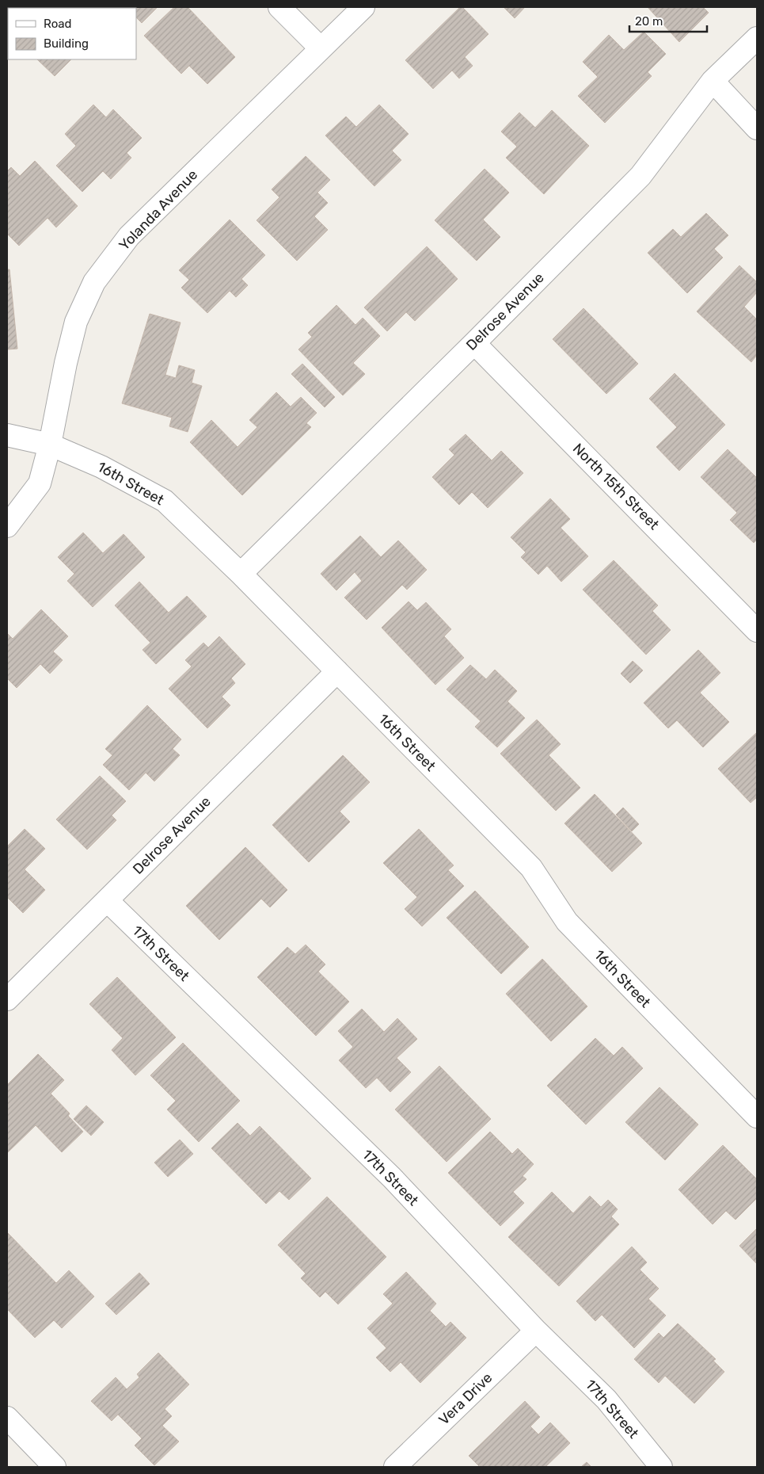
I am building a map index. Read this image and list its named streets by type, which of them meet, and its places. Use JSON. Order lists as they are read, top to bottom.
{
  "streets": {
    "street": [
      "Yolanda Avenue",
      "Delrose Avenue",
      "16th Street",
      "North 15th Street",
      "17th Street",
      "Vera Drive"
    ]
  },
  "crossings": [
    ["Yolanda Avenue", "16th Street"],
    ["Delrose Avenue", "16th Street"],
    ["Delrose Avenue", "North 15th Street"],
    ["Delrose Avenue", "17th Street"],
    ["17th Street", "Vera Drive"]
  ],
  "legend": ["Road", "Building"],
  "scale_bar": "20 m"
}
